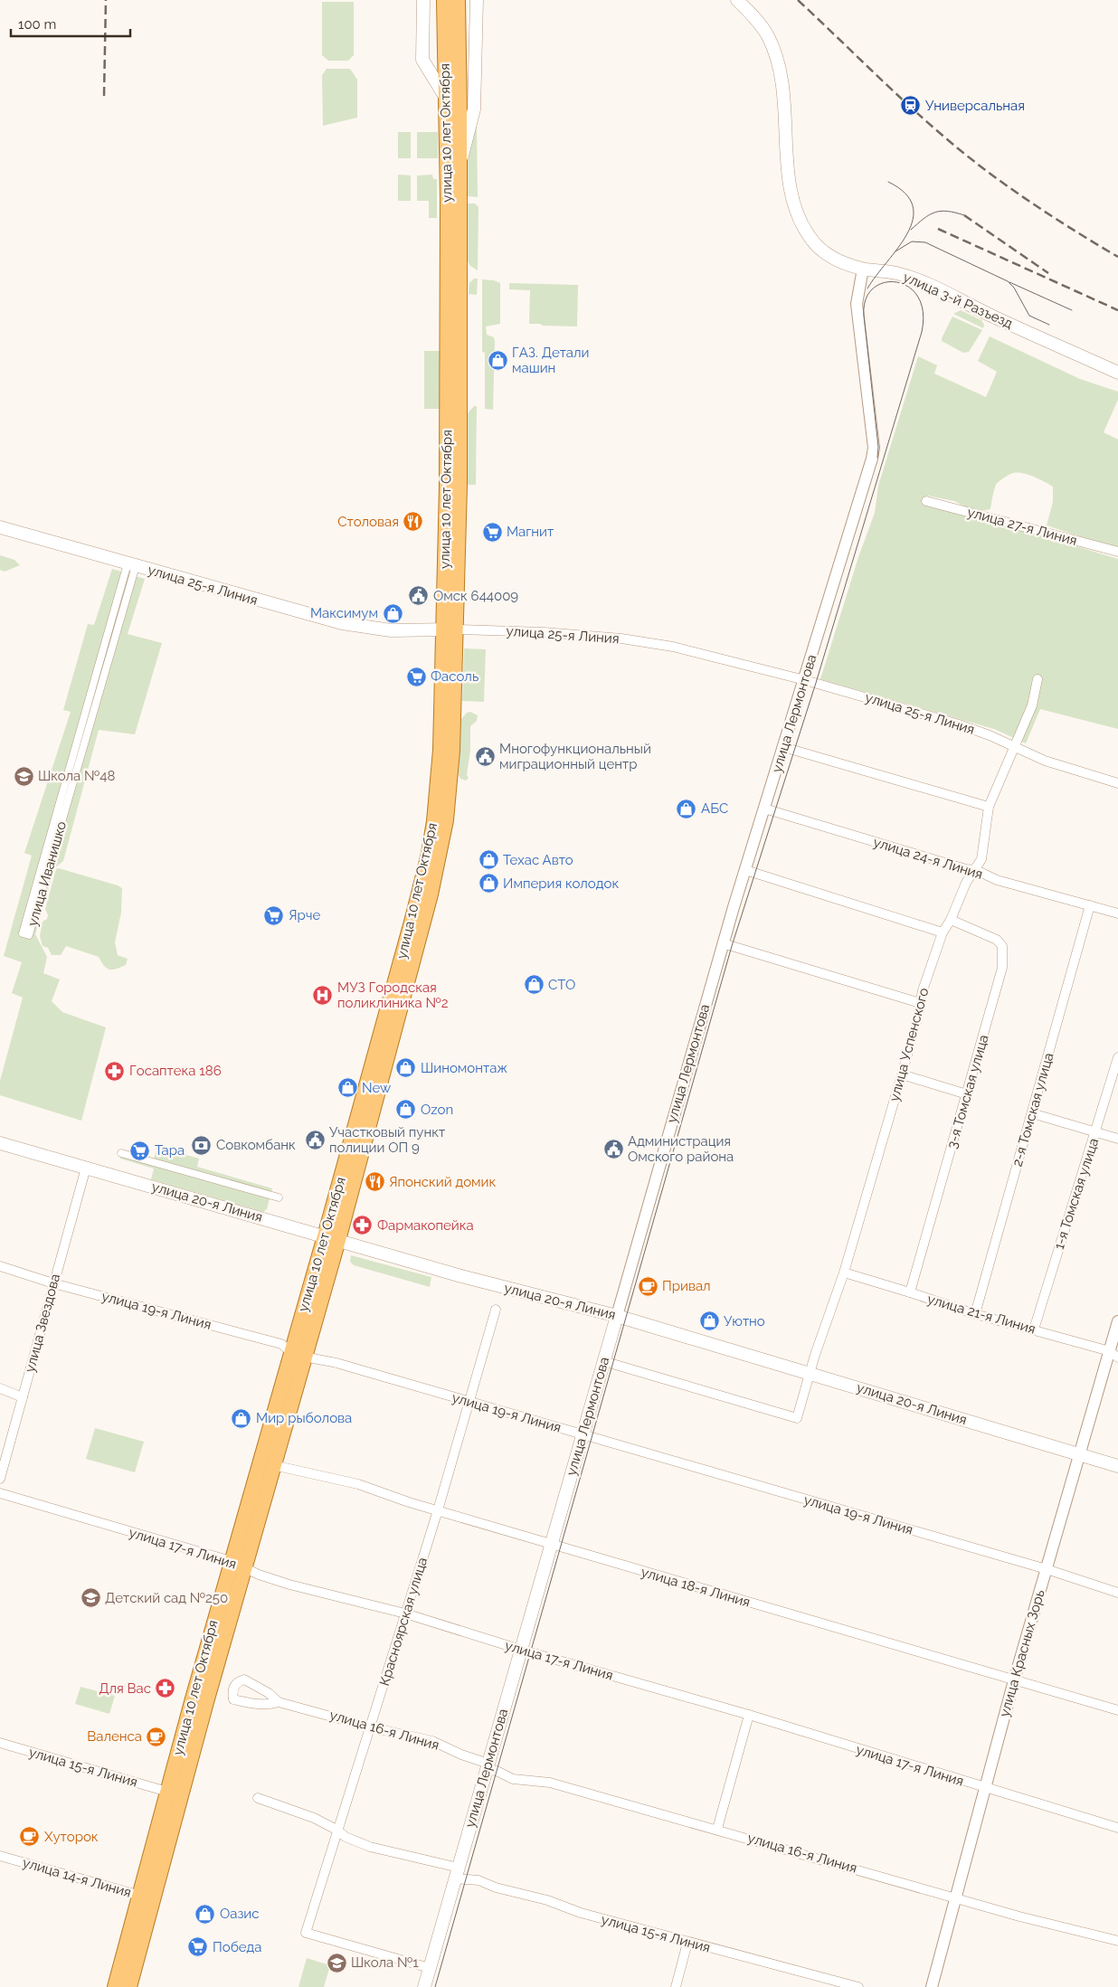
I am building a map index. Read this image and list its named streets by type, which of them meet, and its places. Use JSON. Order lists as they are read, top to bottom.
{
  "streets": {
    "main road": [
      "улица 10 лет Октября",
      "улица 3-й Разъезд",
      "улица 25-я Линия",
      "улица Лермонтова",
      "улица 20-я Линия"
    ],
    "street": [
      "улица 27-я Линия",
      "улица 24-я Линия",
      "улица Иванишко",
      "улица Успенского",
      "3-я Томская улица",
      "2-я Томская улица",
      "1-я Томская улица",
      "улица 19-я Линия",
      "улица 21-я Линия",
      "улица Звездова",
      "улица 17-я Линия",
      "улица 18-я Линия",
      "Красноярская улица",
      "улица Красных Зорь",
      "улица 16-я Линия",
      "улица 15-я Линия",
      "улица 14-я Линия"
    ]
  },
  "crossings": [
    ["улица 10 лет Октября", "улица 25-я Линия"],
    ["улица 10 лет Октября", "улица 20-я Линия"],
    ["улица 10 лет Октября", "улица 19-я Линия"],
    ["улица 10 лет Октября", "улица 17-я Линия"],
    ["улица 10 лет Октября", "улица 18-я Линия"],
    ["улица 10 лет Октября", "улица 15-я Линия"],
    ["улица 10 лет Октября", "улица 14-я Линия"],
    ["улица 3-й Разъезд", "улица Лермонтова"],
    ["улица 25-я Линия", "улица Лермонтова"],
    ["улица 25-я Линия", "улица Иванишко"],
    ["улица 25-я Линия", "улица Успенского"],
    ["улица Лермонтова", "улица 24-я Линия"],
    ["улица Лермонтова", "улица Успенского"],
    ["улица Лермонтова", "улица 20-я Линия"],
    ["улица Лермонтова", "улица 19-я Линия"],
    ["улица Лермонтова", "улица 17-я Линия"],
    ["улица Лермонтова", "улица 18-я Линия"],
    ["улица Лермонтова", "Красноярская улица"],
    ["улица Лермонтова", "улица 16-я Линия"],
    ["улица Лермонтова", "улица 15-я Линия"],
    ["улица 24-я Линия", "улица Успенского"],
    ["улица 24-я Линия", "2-я Томская улица"],
    ["улица Успенского", "3-я Томская улица"],
    ["улица Успенского", "улица 20-я Линия"],
    ["улица Успенского", "улица 21-я Линия"],
    ["3-я Томская улица", "улица 21-я Линия"],
    ["2-я Томская улица", "улица 21-я Линия"],
    ["1-я Томская улица", "улица 21-я Линия"],
    ["улица 20-я Линия", "улица Звездова"],
    ["улица 20-я Линия", "улица Красных Зорь"],
    ["улица 19-я Линия", "улица Звездова"],
    ["улица 19-я Линия", "Красноярская улица"],
    ["улица 19-я Линия", "улица Красных Зорь"],
    ["улица 21-я Линия", "улица Красных Зорь"],
    ["улица 17-я Линия", "Красноярская улица"],
    ["улица 17-я Линия", "улица Красных Зорь"],
    ["улица 18-я Линия", "Красноярская улица"],
    ["улица 18-я Линия", "улица Красных Зорь"],
    ["Красноярская улица", "улица 16-я Линия"],
    ["Красноярская улица", "улица 15-я Линия"],
    ["улица Красных Зорь", "улица 16-я Линия"]
  ],
  "places": {
    "station": ["Универсальная"],
    "shop": [
      "ГАЗ. Детали машин",
      "Максимум",
      "АБС",
      "Техас Авто",
      "Империя колодок",
      "СТО",
      "Шиномонтаж",
      "New",
      "Ozon",
      "Уютно",
      "Мир рыболова",
      "Оазис"
    ],
    "restaurant": ["Столовая", "Японский домик"],
    "supermarket": [
      "Магнит",
      "Фасоль",
      "Ярче",
      "Тара",
      "Победа"
    ],
    "public building": [
      "Омск 644009",
      "Многофункциональный миграционный центр",
      "Участковый пункт полиции ОП 9",
      "Администрация Омского района"
    ],
    "school or university": ["Школа №48", "Детский сад №250", "Школа №1"],
    "hospital": ["МУЗ Городская поликлиника №2"],
    "pharmacy": ["Госаптека 186", "Фармакопейка", "Для Вас"],
    "bank": ["Совкомбанк"],
    "cafe": ["Привал", "Валенса", "Хуторок"]
  },
  "scale_bar": "100 m"
}
